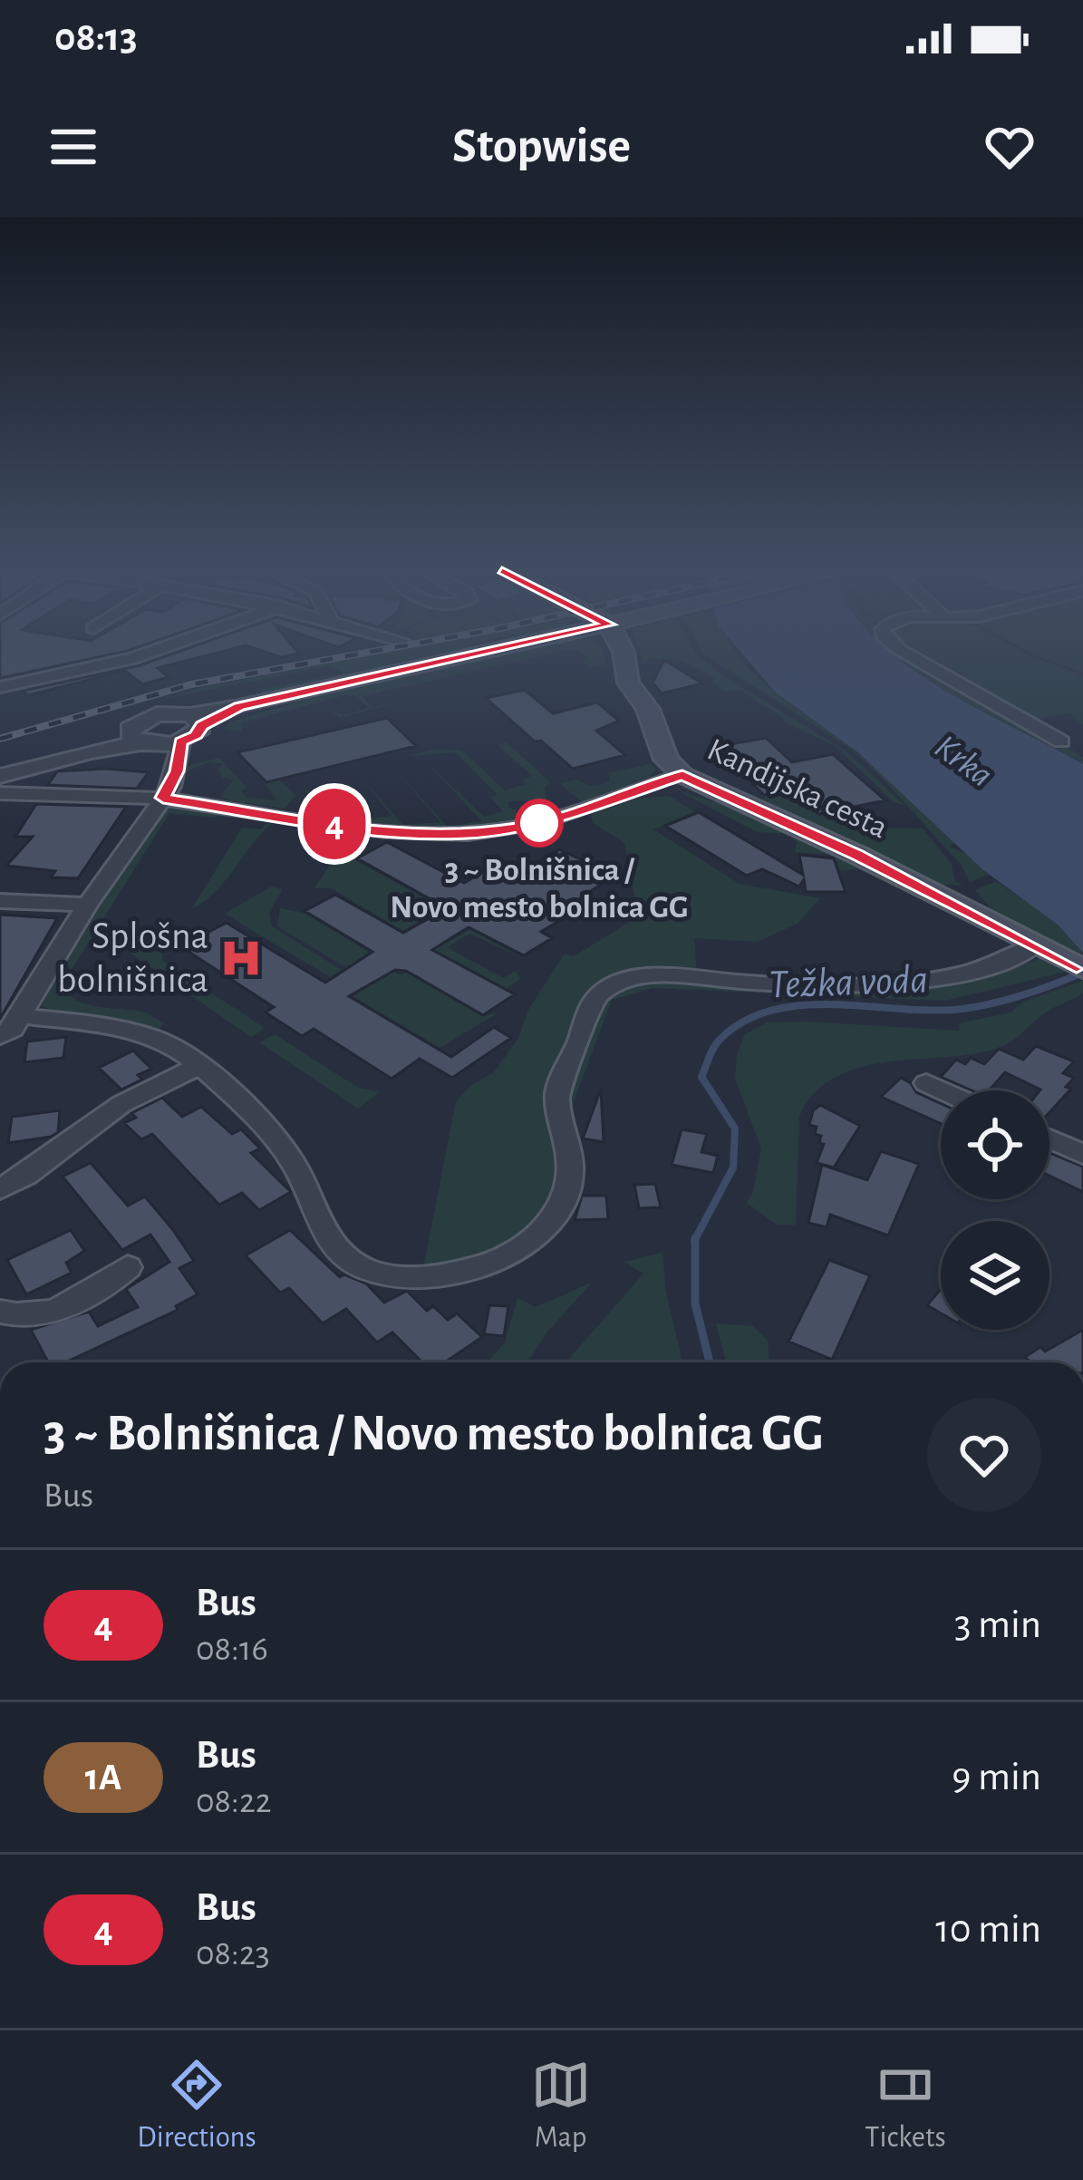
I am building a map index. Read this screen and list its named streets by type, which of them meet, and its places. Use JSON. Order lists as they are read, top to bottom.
{
  "streets": {
    "main road": ["Kandijska cesta"]
  },
  "water": ["Krka", "Težka voda"],
  "places": {
    "other": ["3 ~ Bolnišnica / Novo mesto bolnica GG"],
    "hospital": ["Splošna bolnišnica"]
  },
  "lines": ["bus line 4"],
  "page": {
    "status": "08:13",
    "header": "Stopwise",
    "on_map": "4",
    "heading": ["3 ~ Bolnišnica / Novo mesto bolnica GG", "Bus"],
    "list": [
      {
        "mark": "4",
        "name": "Bus",
        "note": "08:16",
        "value": "3 min"
      },
      {
        "mark": "1A",
        "name": "Bus",
        "note": "08:22",
        "value": "9 min"
      },
      {
        "mark": "4",
        "name": "Bus",
        "note": "08:23",
        "value": "10 min"
      }
    ],
    "tabs": ["Directions", "Map", "Tickets"]
  }
}
